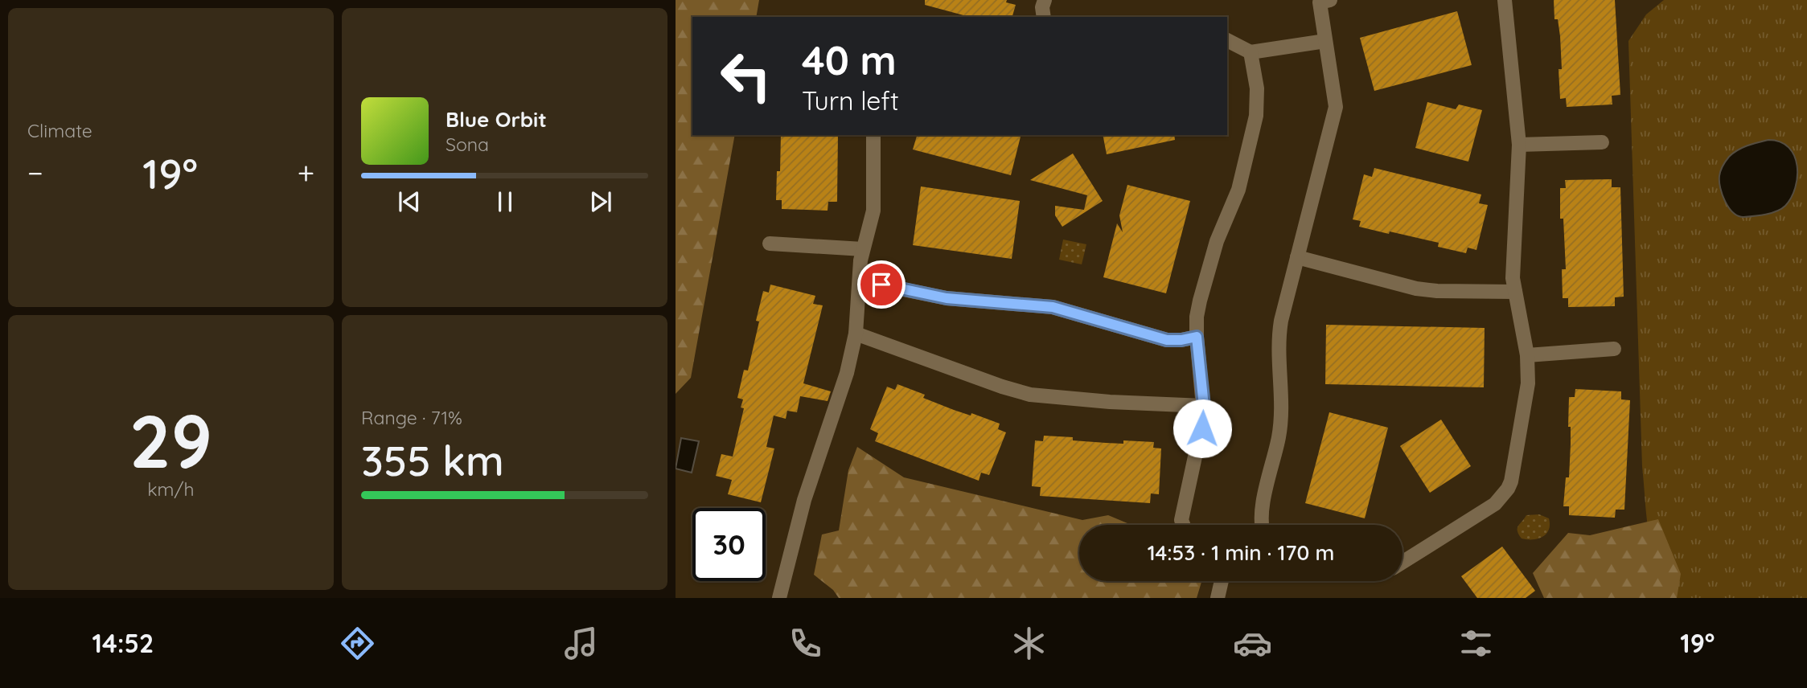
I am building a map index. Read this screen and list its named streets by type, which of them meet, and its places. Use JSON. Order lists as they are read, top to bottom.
{
  "page": {
    "tile": [
      "Climate",
      ["29", "km/h"],
      ["Range · 71%", "355 km"]
    ],
    "turn": ["40 m", "Turn left"],
    "song": ["Blue Orbit", "Sona"],
    "heat": ["−", "19°", "+"],
    "limit": "30",
    "trip": "14:53 · 1 min · 170 m",
    "tabs": ["14:52", "19°"]
  }
}
